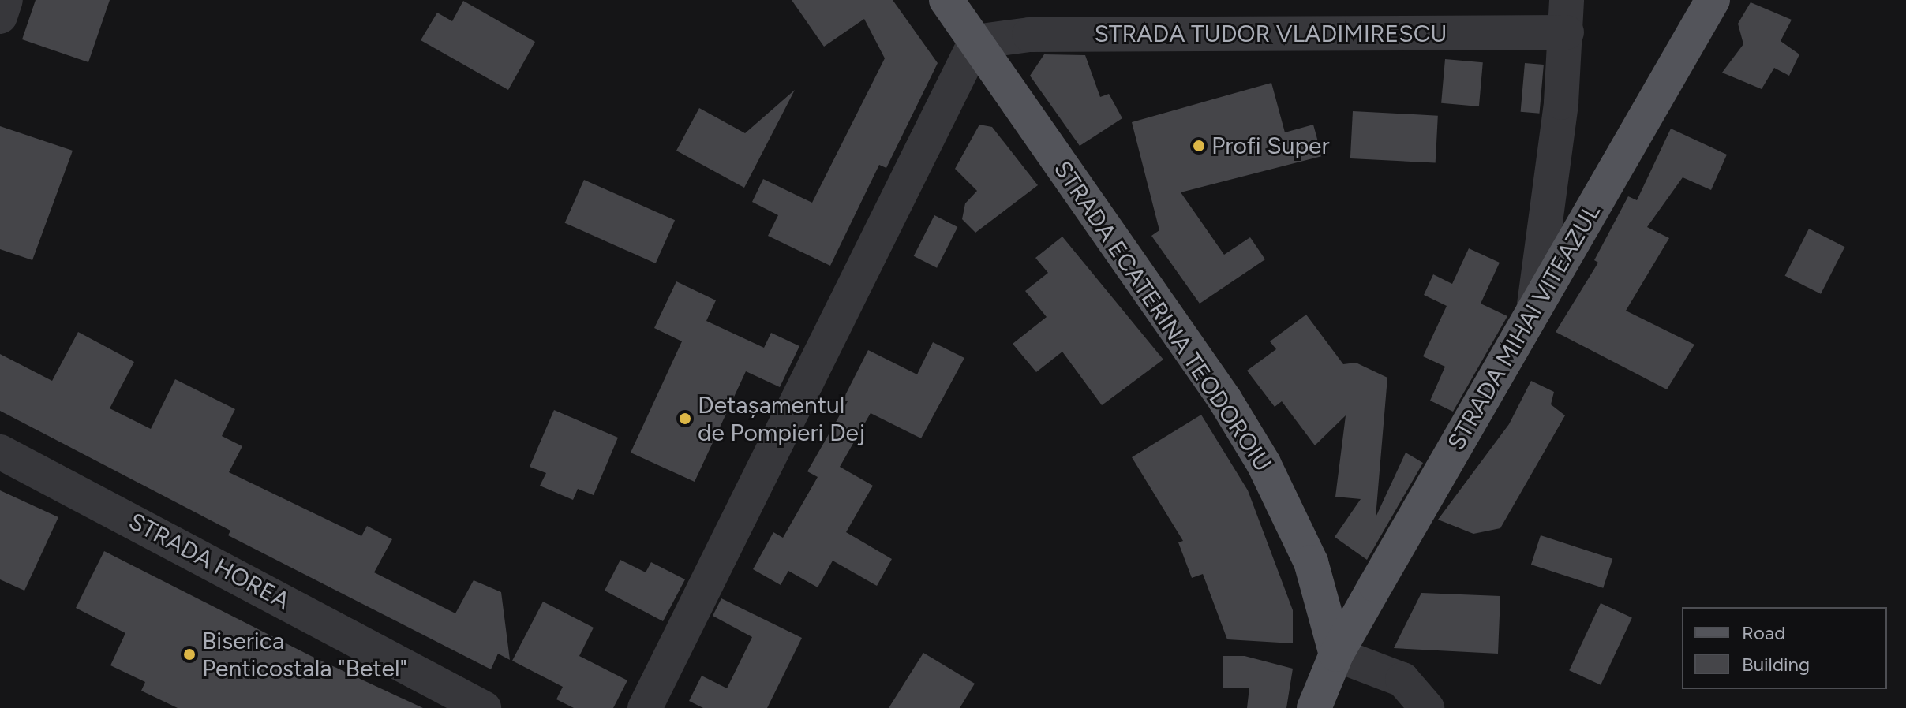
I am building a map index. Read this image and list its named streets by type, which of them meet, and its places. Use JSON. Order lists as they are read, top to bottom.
{
  "streets": {
    "main road": ["STRADA ECATERINA TEODOROIU", "STRADA MIHAI VITEAZUL"],
    "street": ["STRADA TUDOR VLADIMIRESCU", "STRADA HOREA"]
  },
  "crossings": [
    ["STRADA TUDOR VLADIMIRESCU", "STRADA ECATERINA TEODOROIU"],
    ["STRADA ECATERINA TEODOROIU", "STRADA MIHAI VITEAZUL"]
  ],
  "places": ["Profi Super", "Detașamentul de Pompieri Dej", "Biserica Penticostala \"Betel\""],
  "legend": ["Road", "Building"]
}
